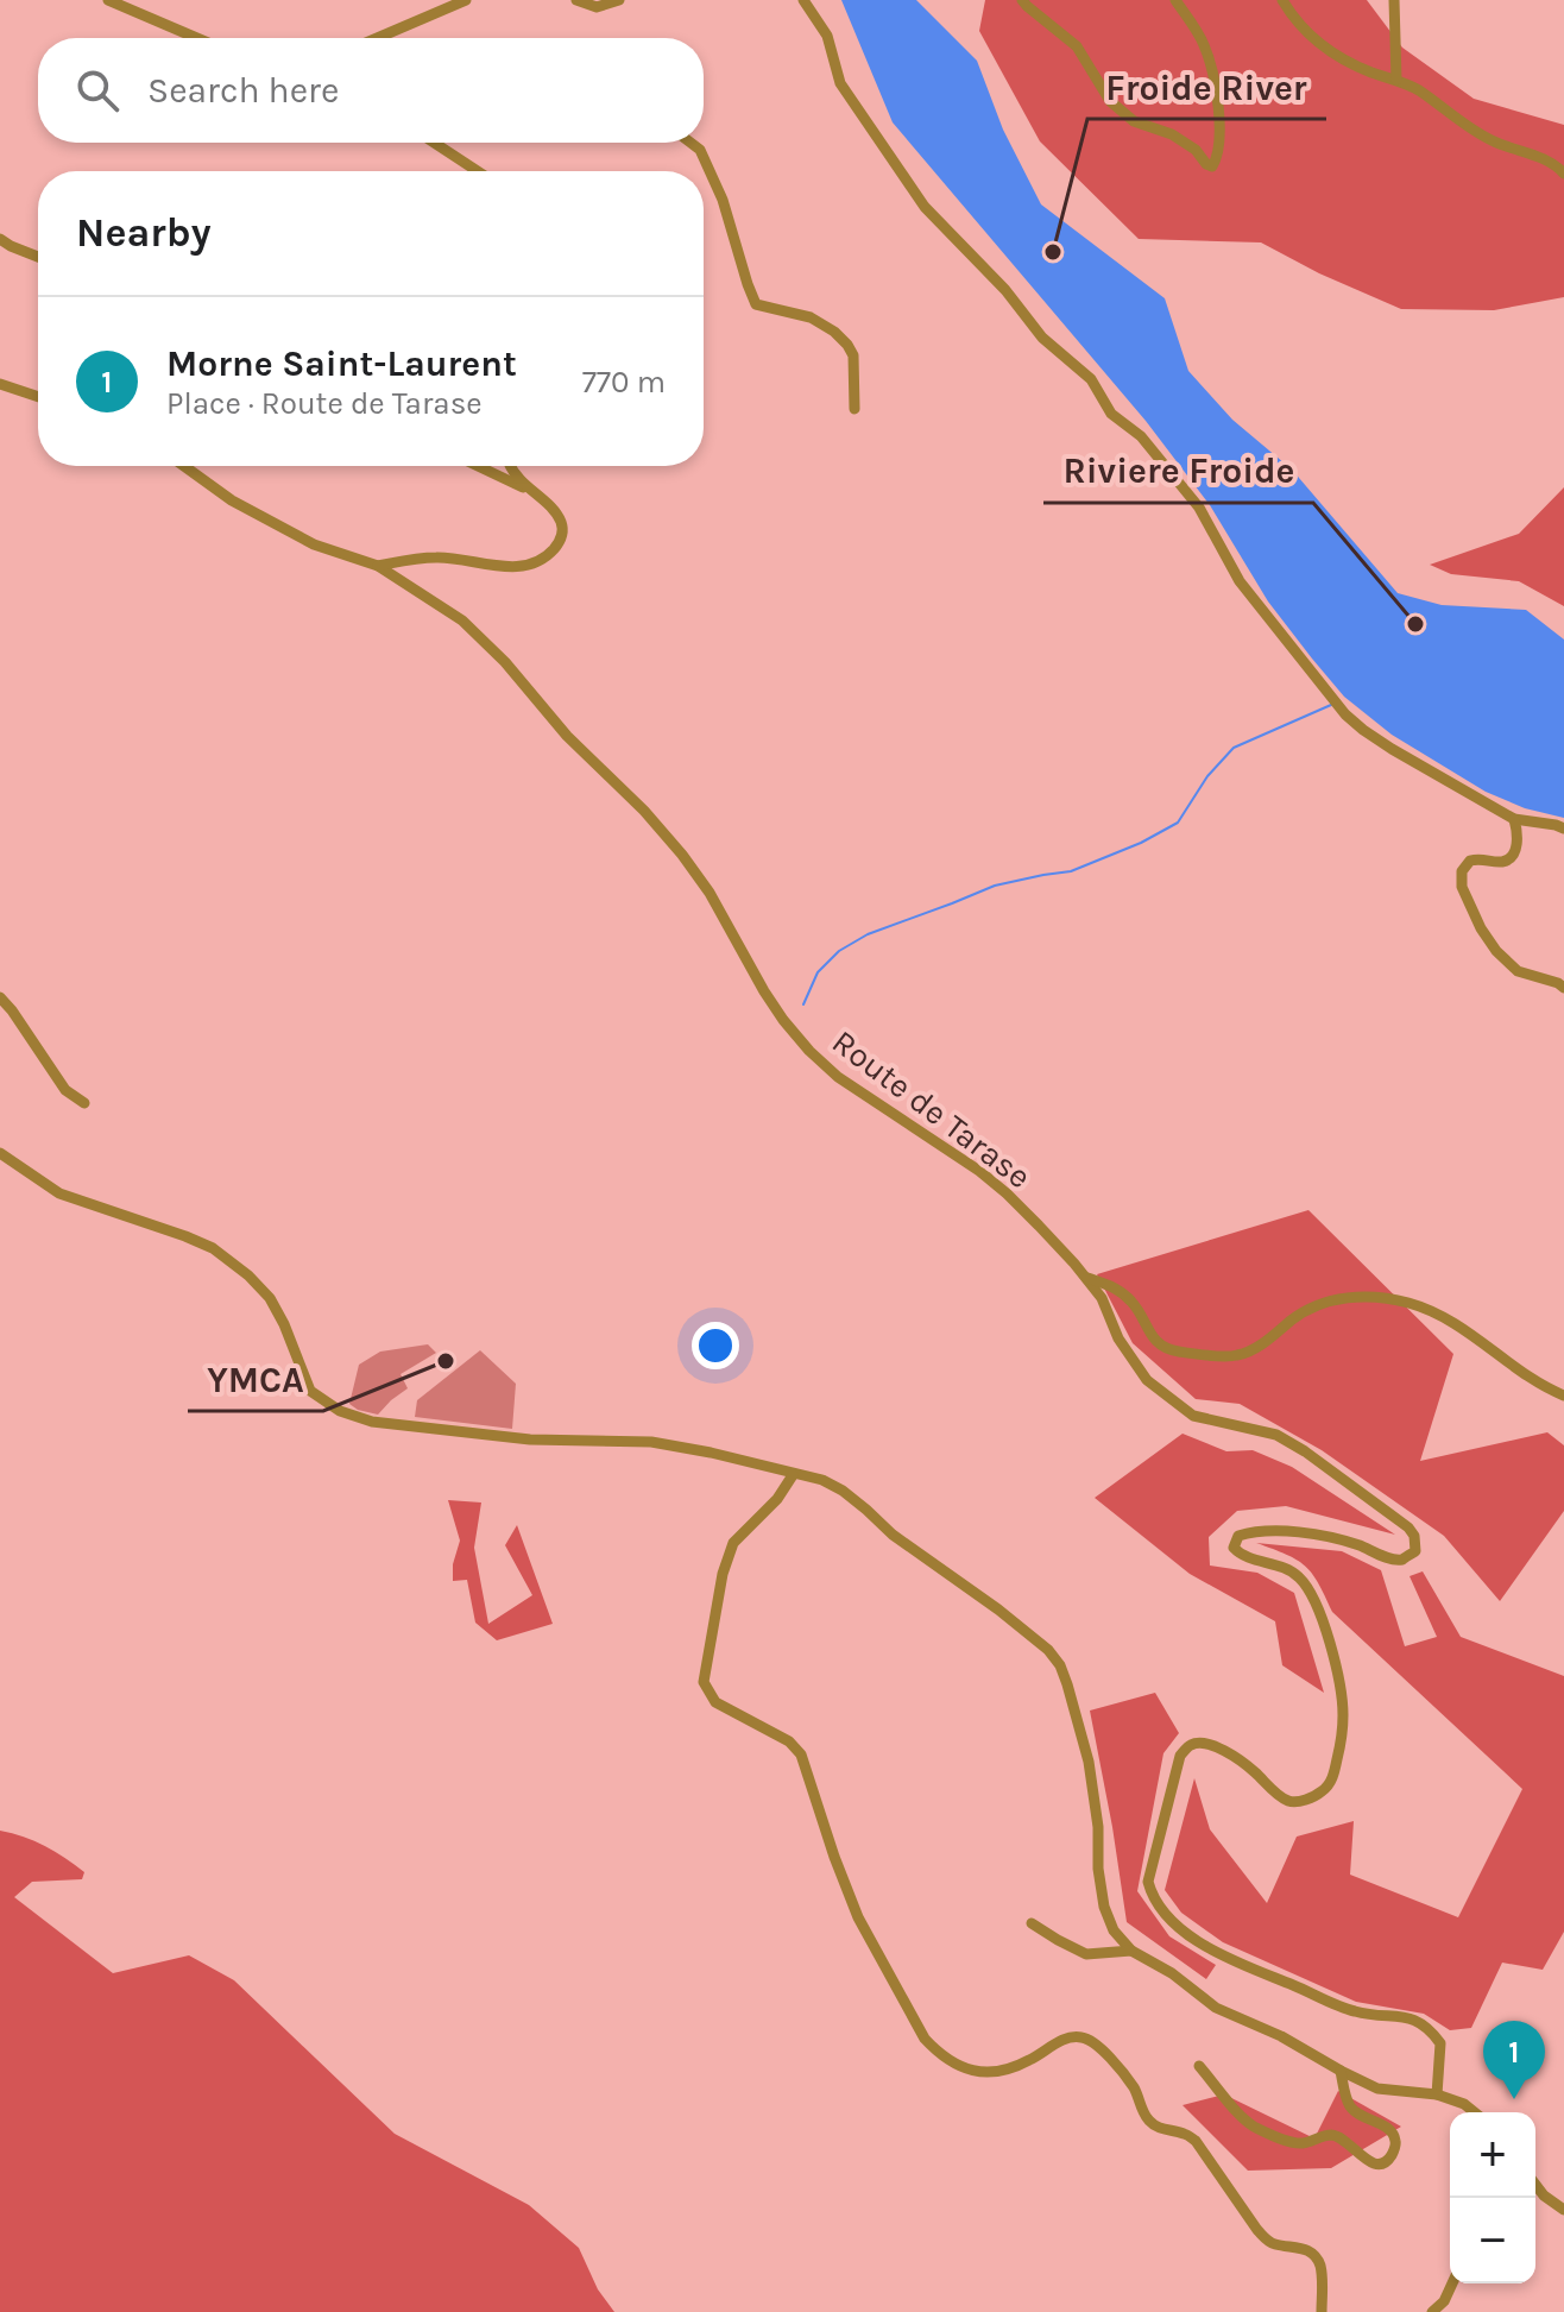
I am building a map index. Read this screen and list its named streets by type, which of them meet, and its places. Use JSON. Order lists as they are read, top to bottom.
{
  "streets": {
    "street": ["Route de Tarase"]
  },
  "places": ["Froide River", "Riviere Froide", "YMCA"],
  "page": {
    "search": "Search here",
    "heading": "Nearby",
    "list": [
      {
        "mark": "1",
        "name": "Morne Saint-Laurent",
        "note": "Place · Route de Tarase",
        "value": "770 m"
      }
    ],
    "pins": "1",
    "map_buttons": ["+", "−"]
  }
}
